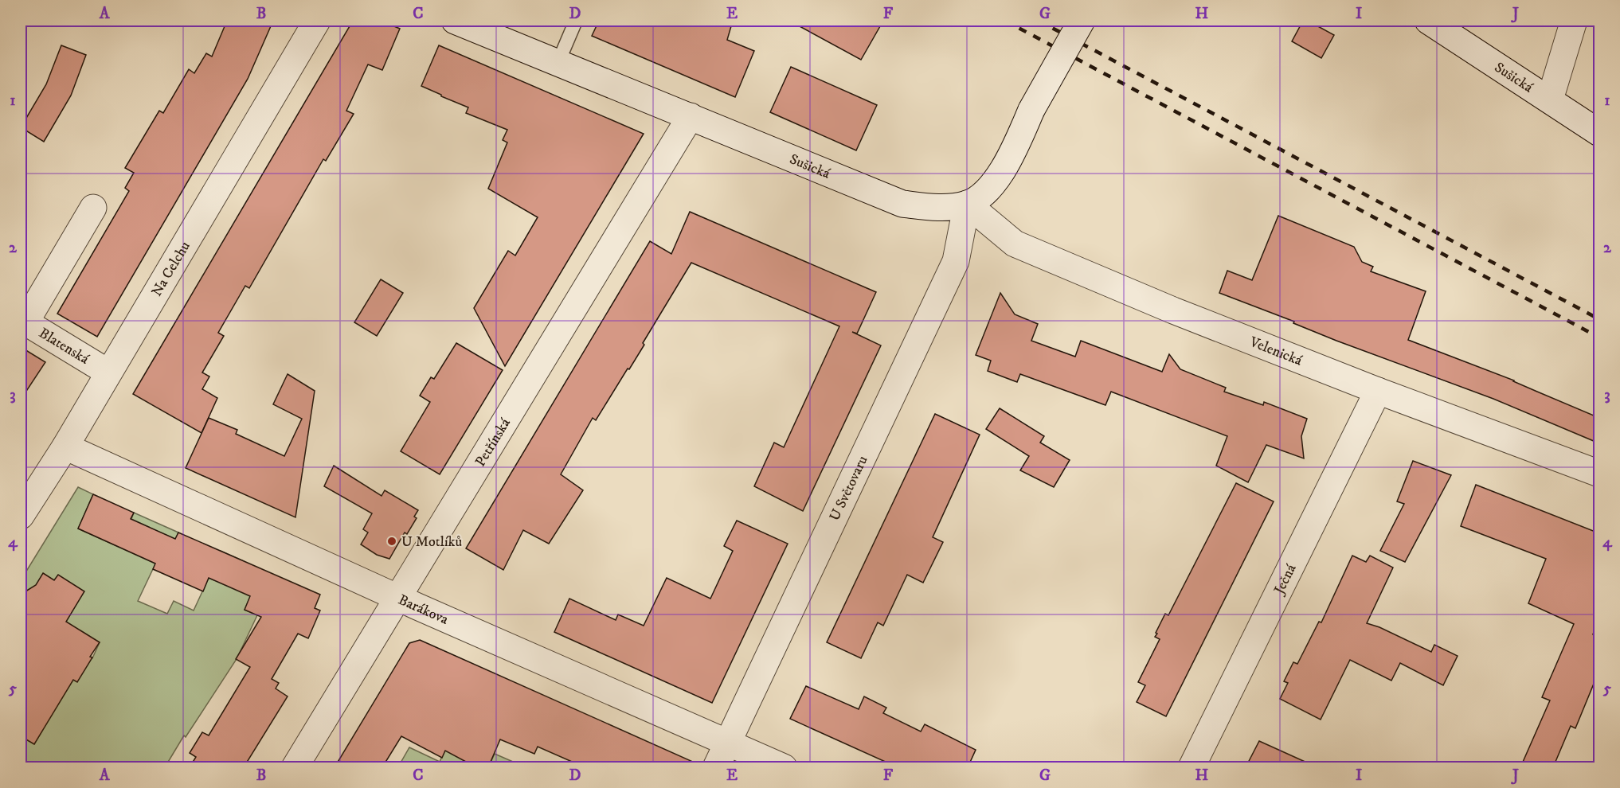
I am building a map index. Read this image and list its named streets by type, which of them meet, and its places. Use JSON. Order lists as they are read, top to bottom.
{
  "streets": {
    "street": [
      "Sušická",
      "Na Celchu",
      "Blatenská",
      "Velenická",
      "Petřínská",
      "U Světovaru",
      "Ječná",
      "Barákova"
    ]
  },
  "crossings": [
    ["Sušická", "Velenická"],
    ["Sušická", "Petřínská"],
    ["Sušická", "U Světovaru"],
    ["Na Celchu", "Blatenská"],
    ["Na Celchu", "Barákova"],
    ["Velenická", "U Světovaru"],
    ["Velenická", "Ječná"],
    ["Petřínská", "Barákova"],
    ["U Světovaru", "Barákova"]
  ],
  "places": ["U Motlíků"],
  "grid": {
    "columns": [
      "A",
      "B",
      "C",
      "D",
      "E",
      "F",
      "G",
      "H",
      "I",
      "J"
    ],
    "rows": [
      "1",
      "2",
      "3",
      "4",
      "5"
    ]
  }
}
